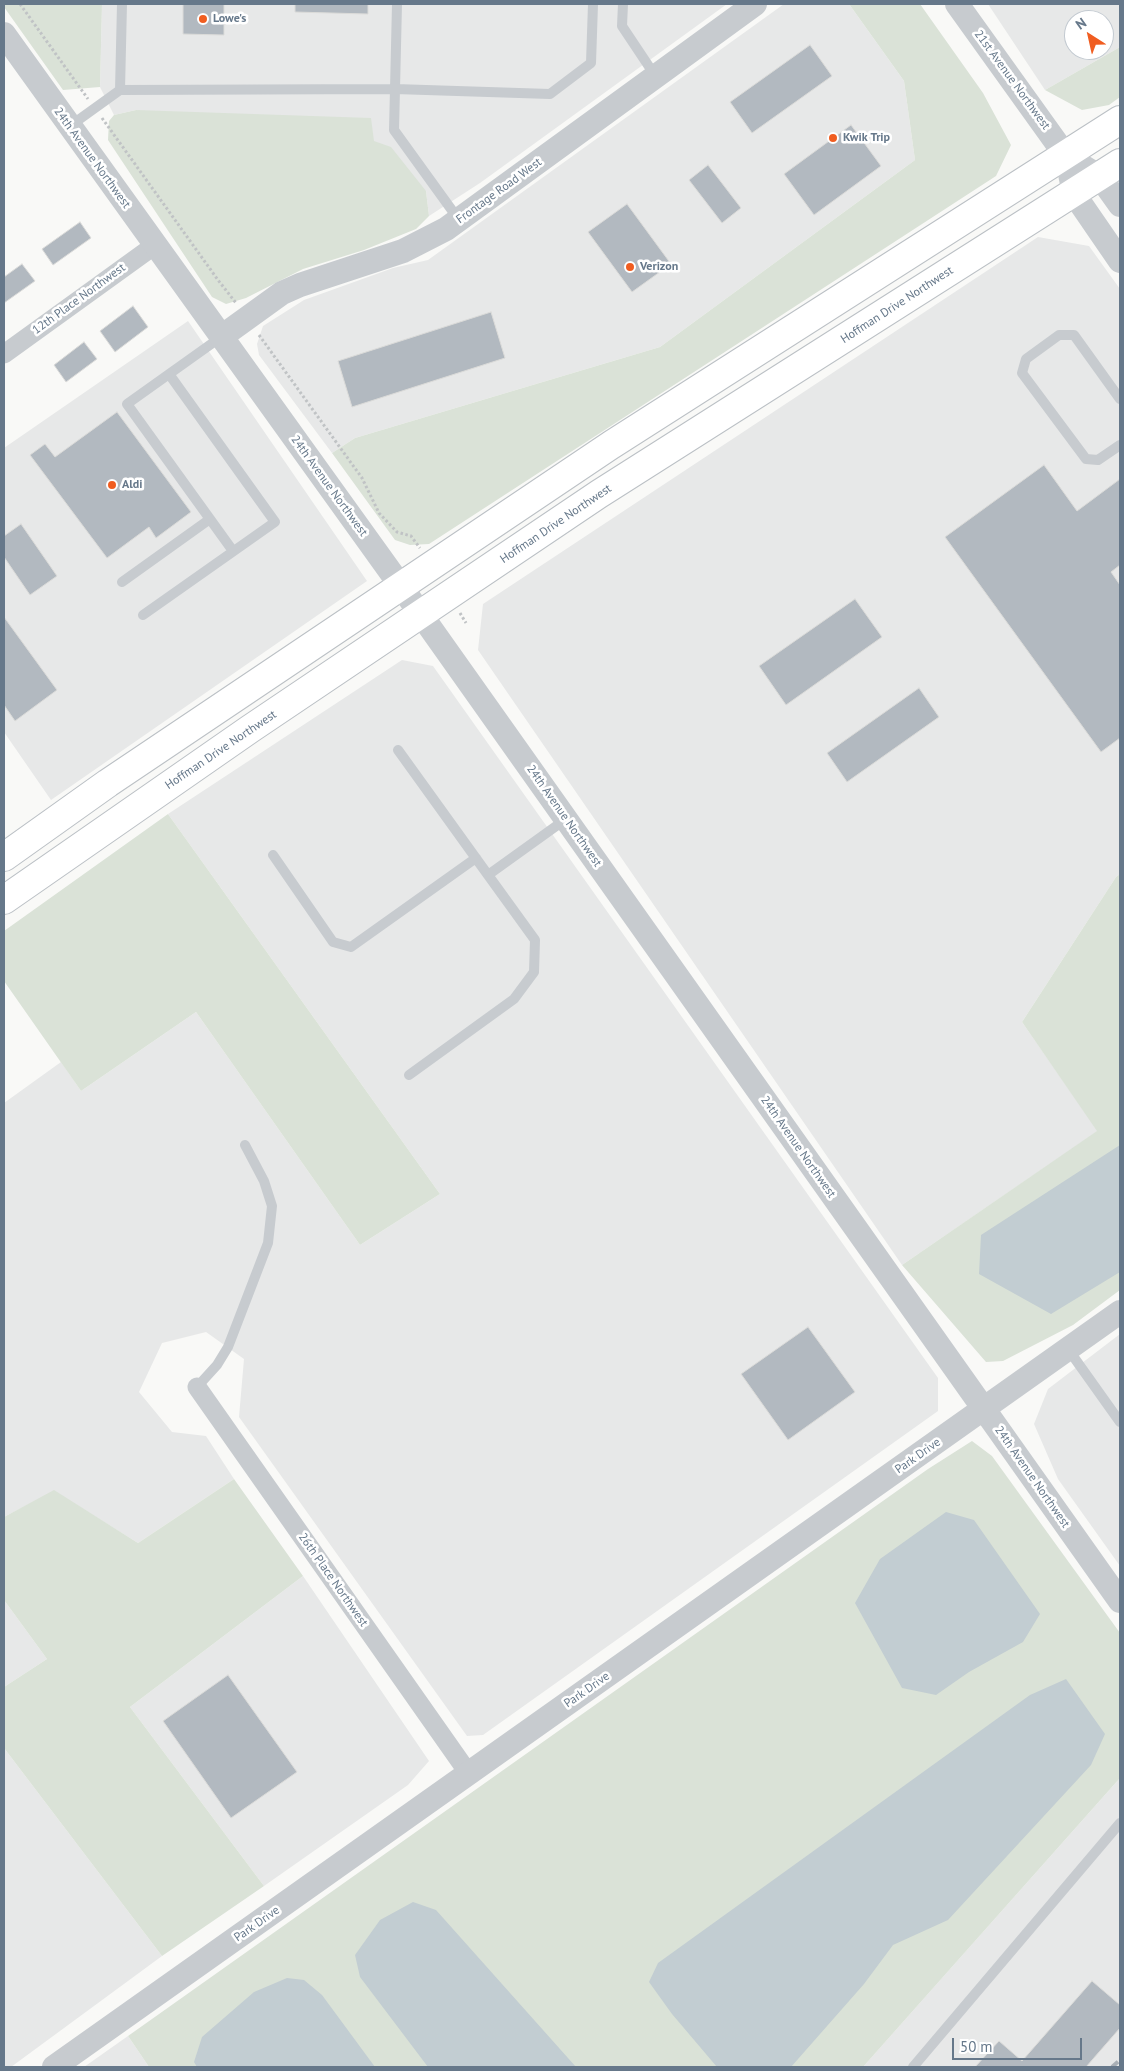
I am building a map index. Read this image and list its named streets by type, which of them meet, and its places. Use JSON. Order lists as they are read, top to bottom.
{
  "streets": {
    "main road": ["Hoffman Drive Northwest"],
    "street": [
      "21st Avenue Northwest",
      "24th Avenue Northwest",
      "Frontage Road West",
      "12th Place Northwest",
      "Park Drive",
      "26th Place Northwest"
    ]
  },
  "crossings": [
    ["21st Avenue Northwest", "Hoffman Drive Northwest"],
    ["24th Avenue Northwest", "Frontage Road West"],
    ["24th Avenue Northwest", "12th Place Northwest"],
    ["24th Avenue Northwest", "Hoffman Drive Northwest"],
    ["24th Avenue Northwest", "Park Drive"],
    ["Park Drive", "26th Place Northwest"]
  ],
  "places": [
    "Lowe's",
    "Kwik Trip",
    "Verizon",
    "Aldi"
  ],
  "scale_bar": "50 m",
  "north": "top left"
}
